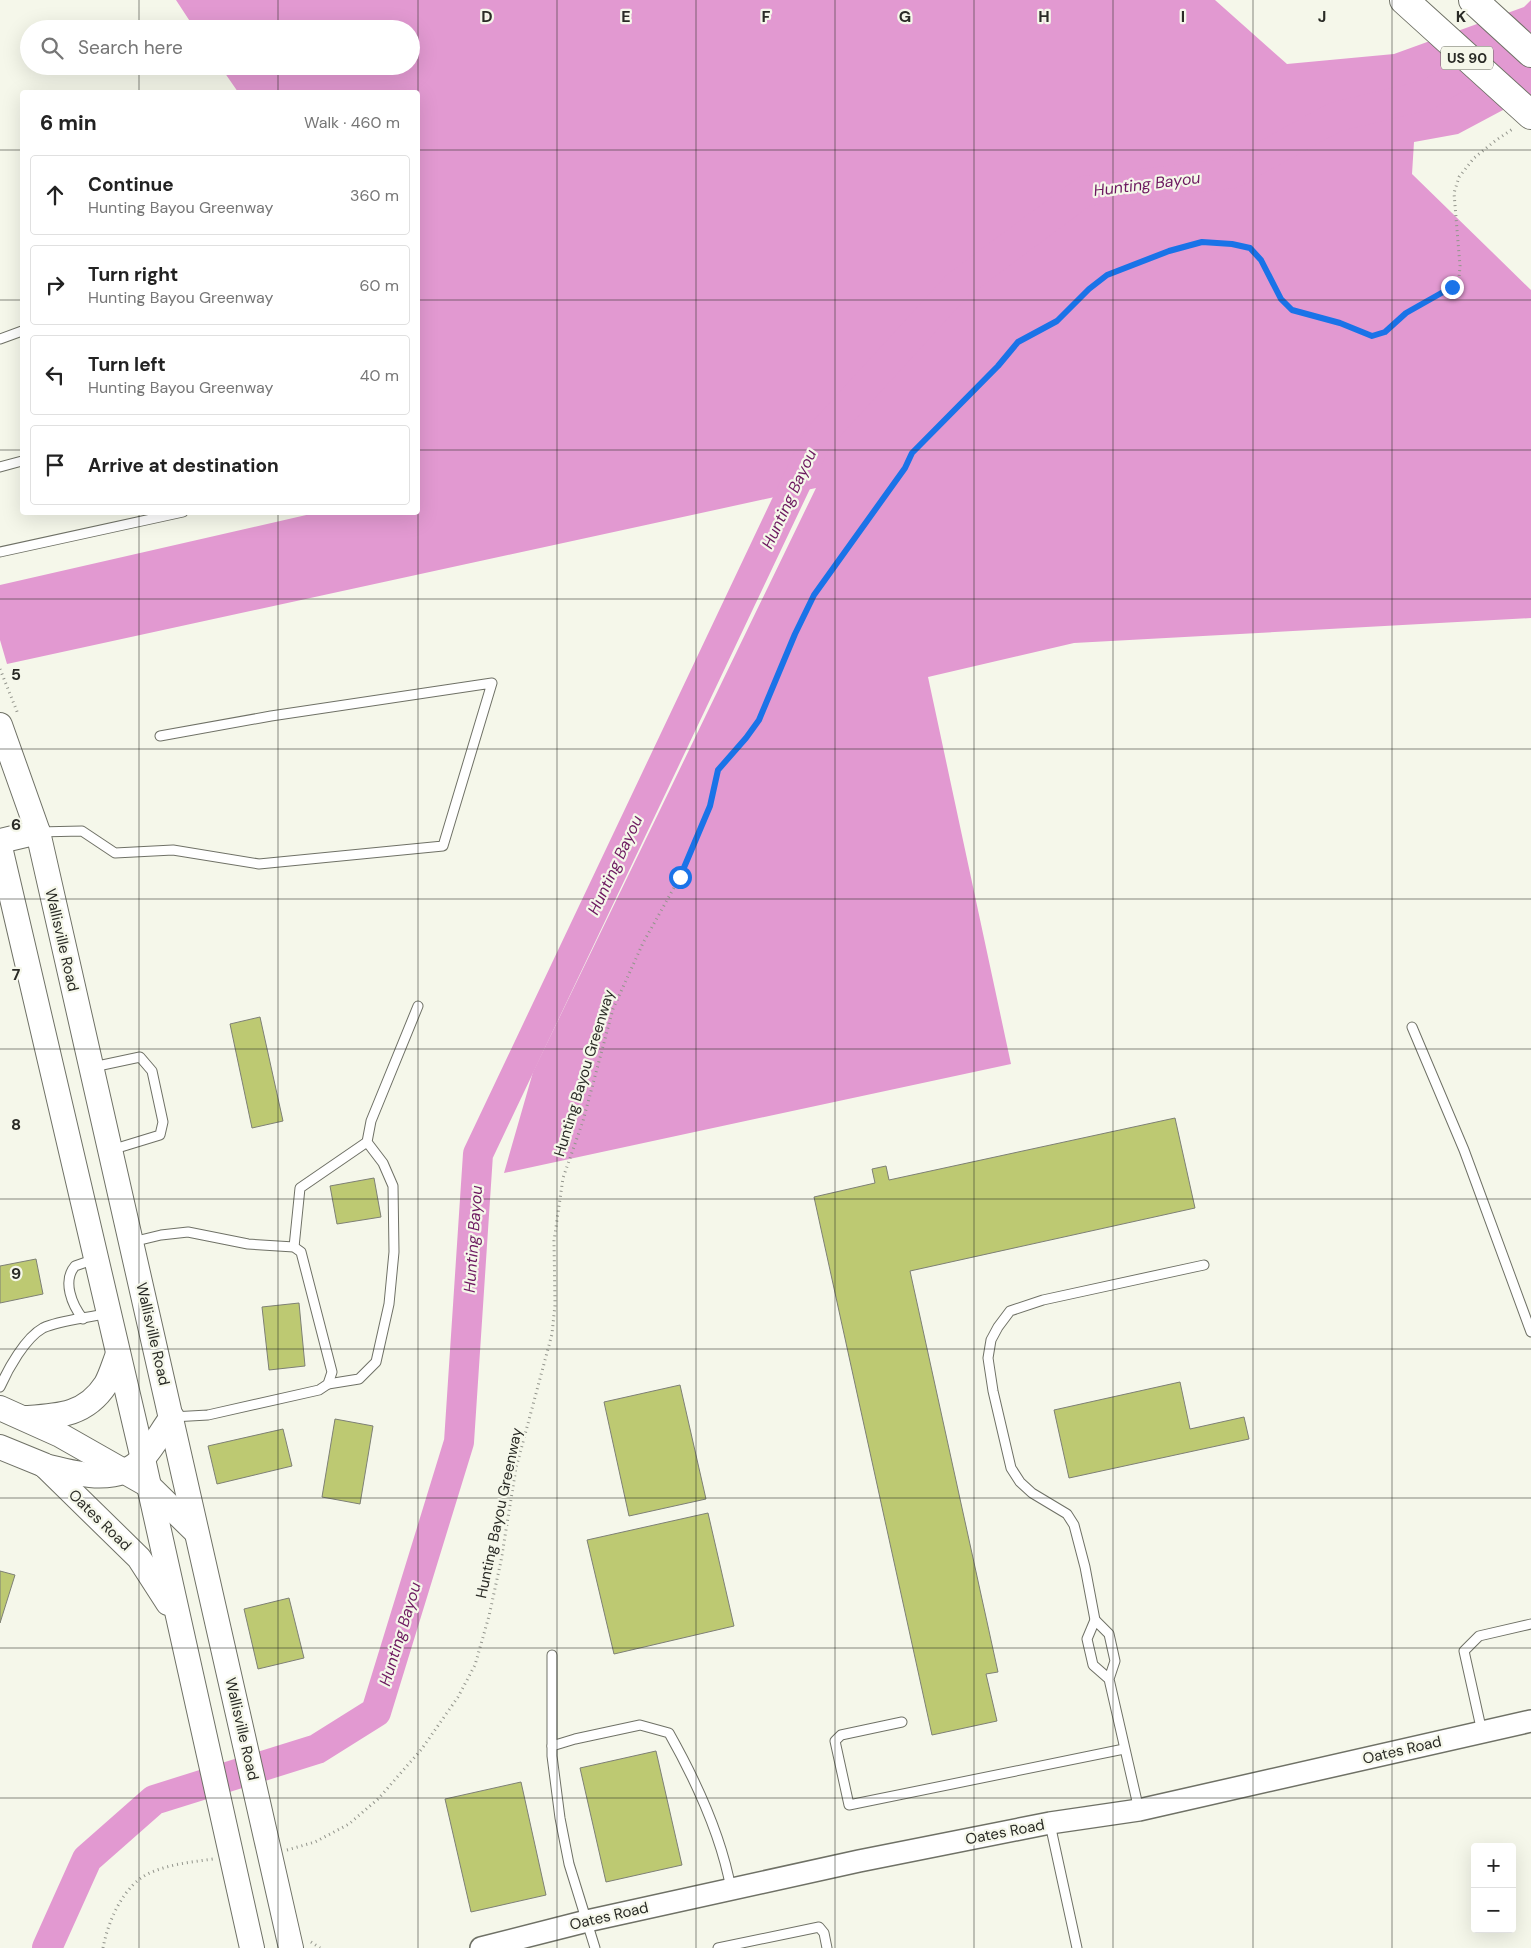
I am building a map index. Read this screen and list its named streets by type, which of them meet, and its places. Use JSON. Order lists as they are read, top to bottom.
{
  "streets": {
    "highway": ["US 90"],
    "main road": ["Wallisville Road", "Oates Road"],
    "path": ["Hunting Bayou Greenway"]
  },
  "crossings": [
    ["US 90", "Hunting Bayou Greenway"],
    ["Wallisville Road", "Hunting Bayou Greenway"]
  ],
  "water": ["Hunting Bayou"],
  "page": {
    "search": "Search here",
    "heading": ["6 min", "Walk · 460 m"],
    "list": [
      ["Continue", "Hunting Bayou Greenway", "360 m"],
      ["Turn right", "Hunting Bayou Greenway", "60 m"],
      ["Turn left", "Hunting Bayou Greenway", "40 m"],
      "Arrive at destination"
    ],
    "map_buttons": ["+", "−"]
  },
  "grid": {
    "columns": [
      "D",
      "E",
      "F",
      "G",
      "H",
      "I",
      "J",
      "K"
    ],
    "rows": [
      "5",
      "6",
      "7",
      "8",
      "9"
    ]
  }
}
